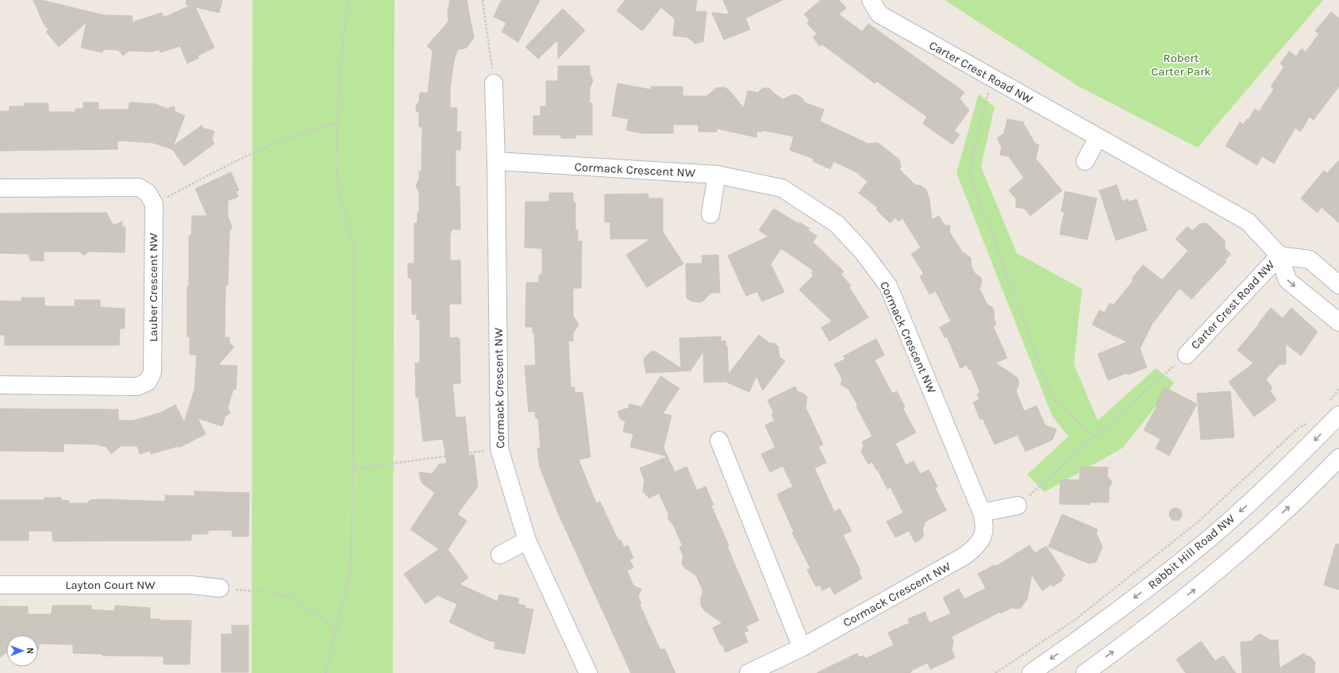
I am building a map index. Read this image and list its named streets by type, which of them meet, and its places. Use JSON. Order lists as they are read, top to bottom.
{
  "streets": {
    "street": [
      "Carter Crest Road NW",
      "Cormack Crescent NW",
      "Lauber Crescent NW",
      "Rabbit Hill Road NW",
      "Layton Court NW"
    ]
  },
  "parks": ["Robert Carter Park"],
  "north": "right"
}
